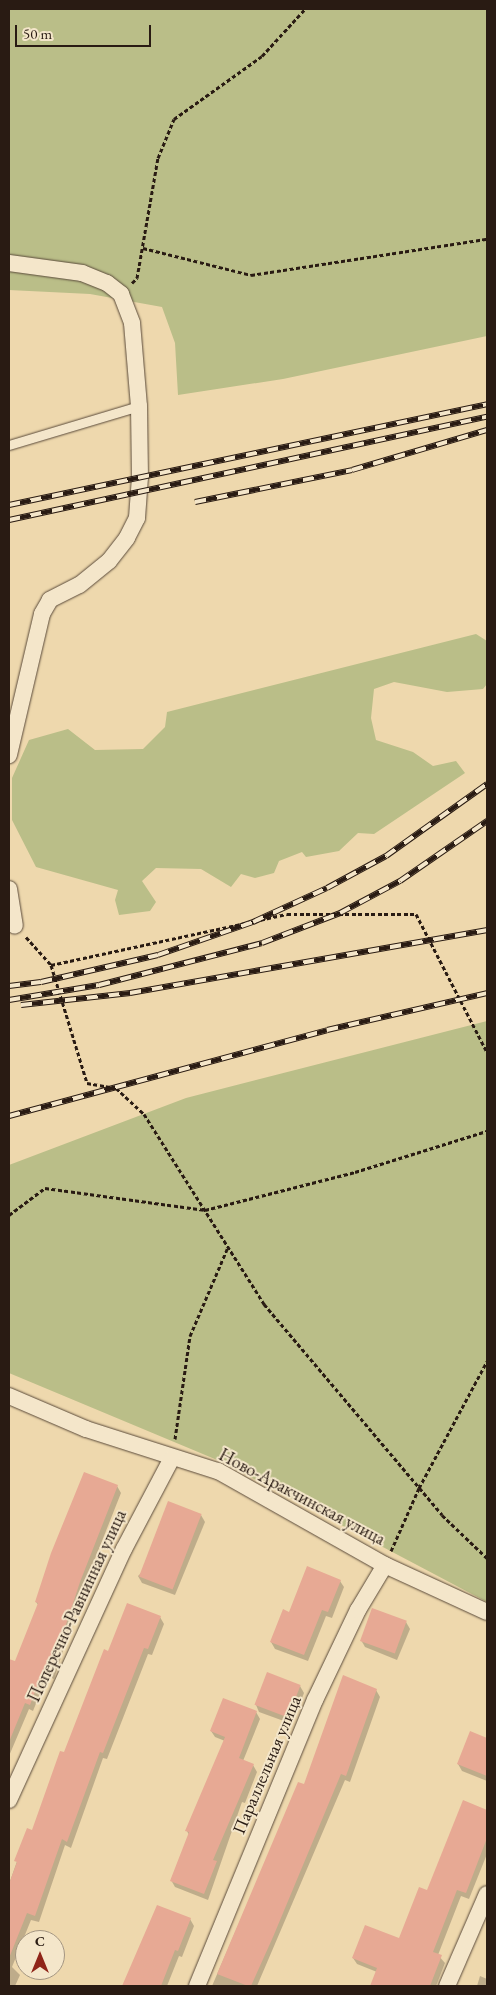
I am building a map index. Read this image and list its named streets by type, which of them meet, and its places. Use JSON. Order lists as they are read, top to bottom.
{
  "streets": {
    "street": ["Ново-Аракчинская улица", "Поперечно-Равнинная улица", "Параллельная улица"]
  },
  "crossings": [
    ["Ново-Аракчинская улица", "Поперечно-Равнинная улица"],
    ["Ново-Аракчинская улица", "Параллельная улица"]
  ],
  "scale_bar": "50 m",
  "north": "top"
}
